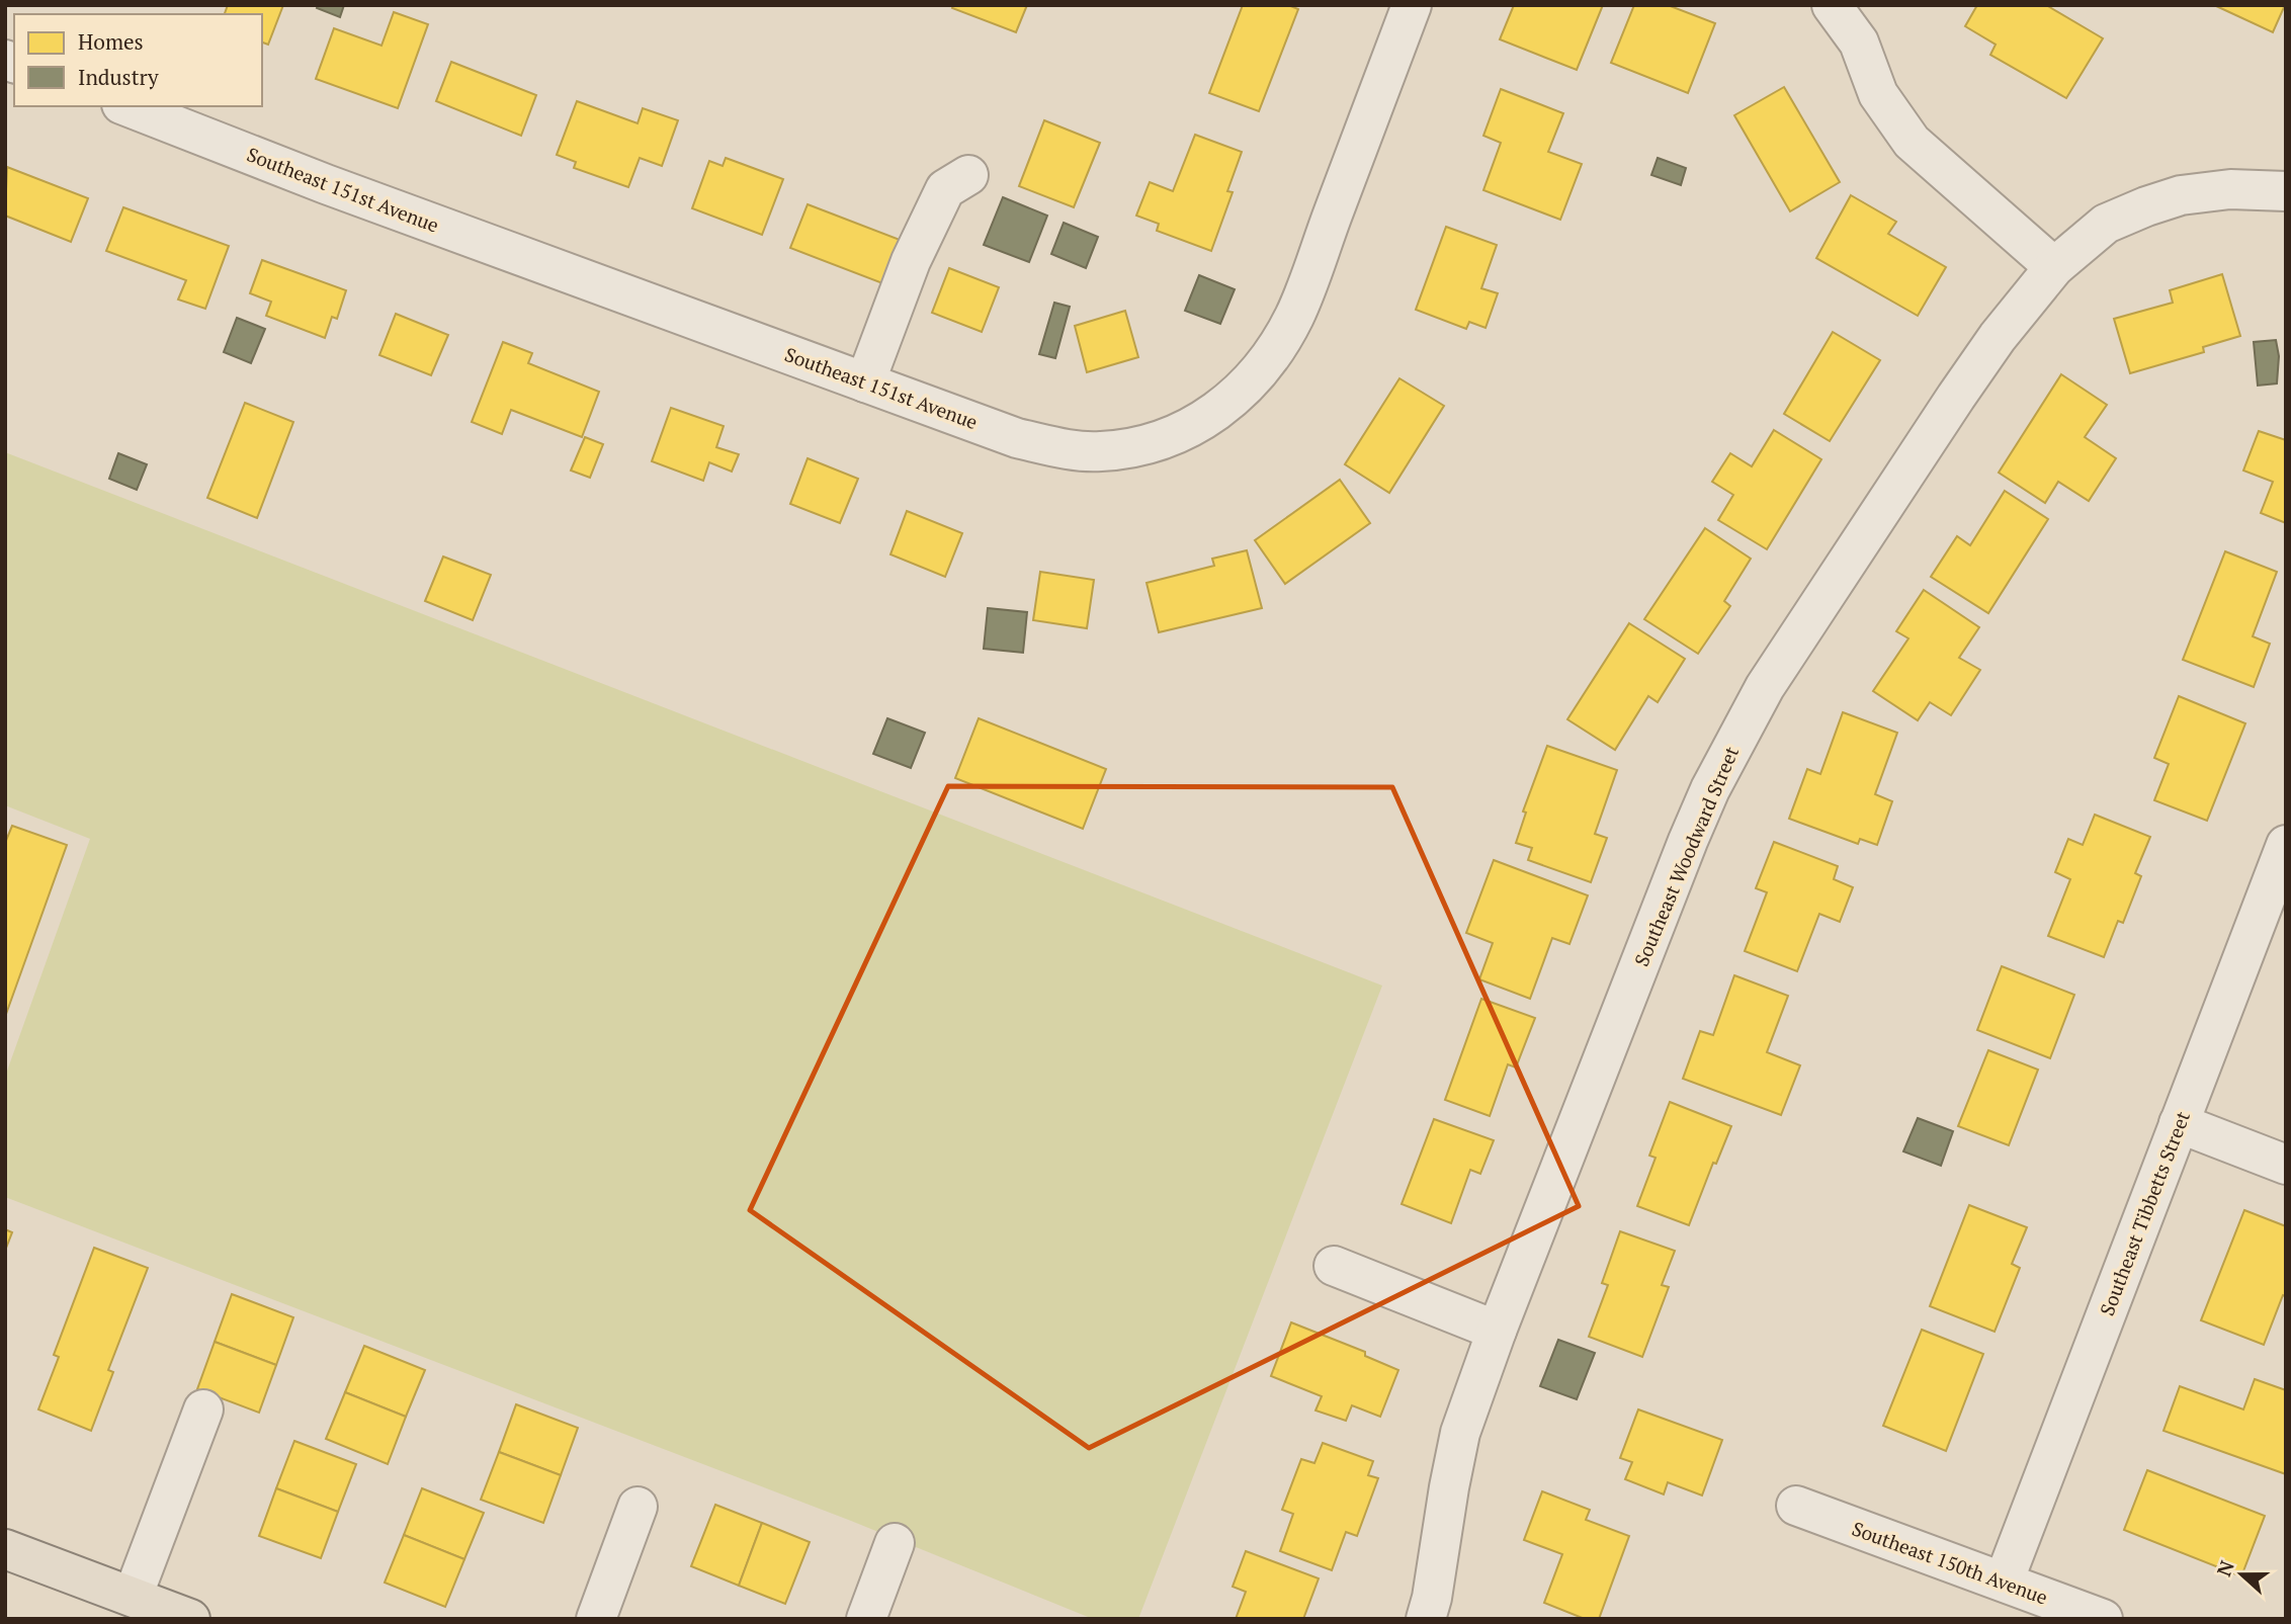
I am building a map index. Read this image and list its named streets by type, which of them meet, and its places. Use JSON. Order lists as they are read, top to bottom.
{
  "streets": {
    "street": [
      "Southeast 151st Avenue",
      "Southeast Woodward Street",
      "Southeast Tibbetts Street",
      "Southeast 150th Avenue"
    ]
  },
  "crossings": [
    ["Southeast Tibbetts Street", "Southeast 150th Avenue"]
  ],
  "legend": ["Homes", "Industry"],
  "north": "left"
}
